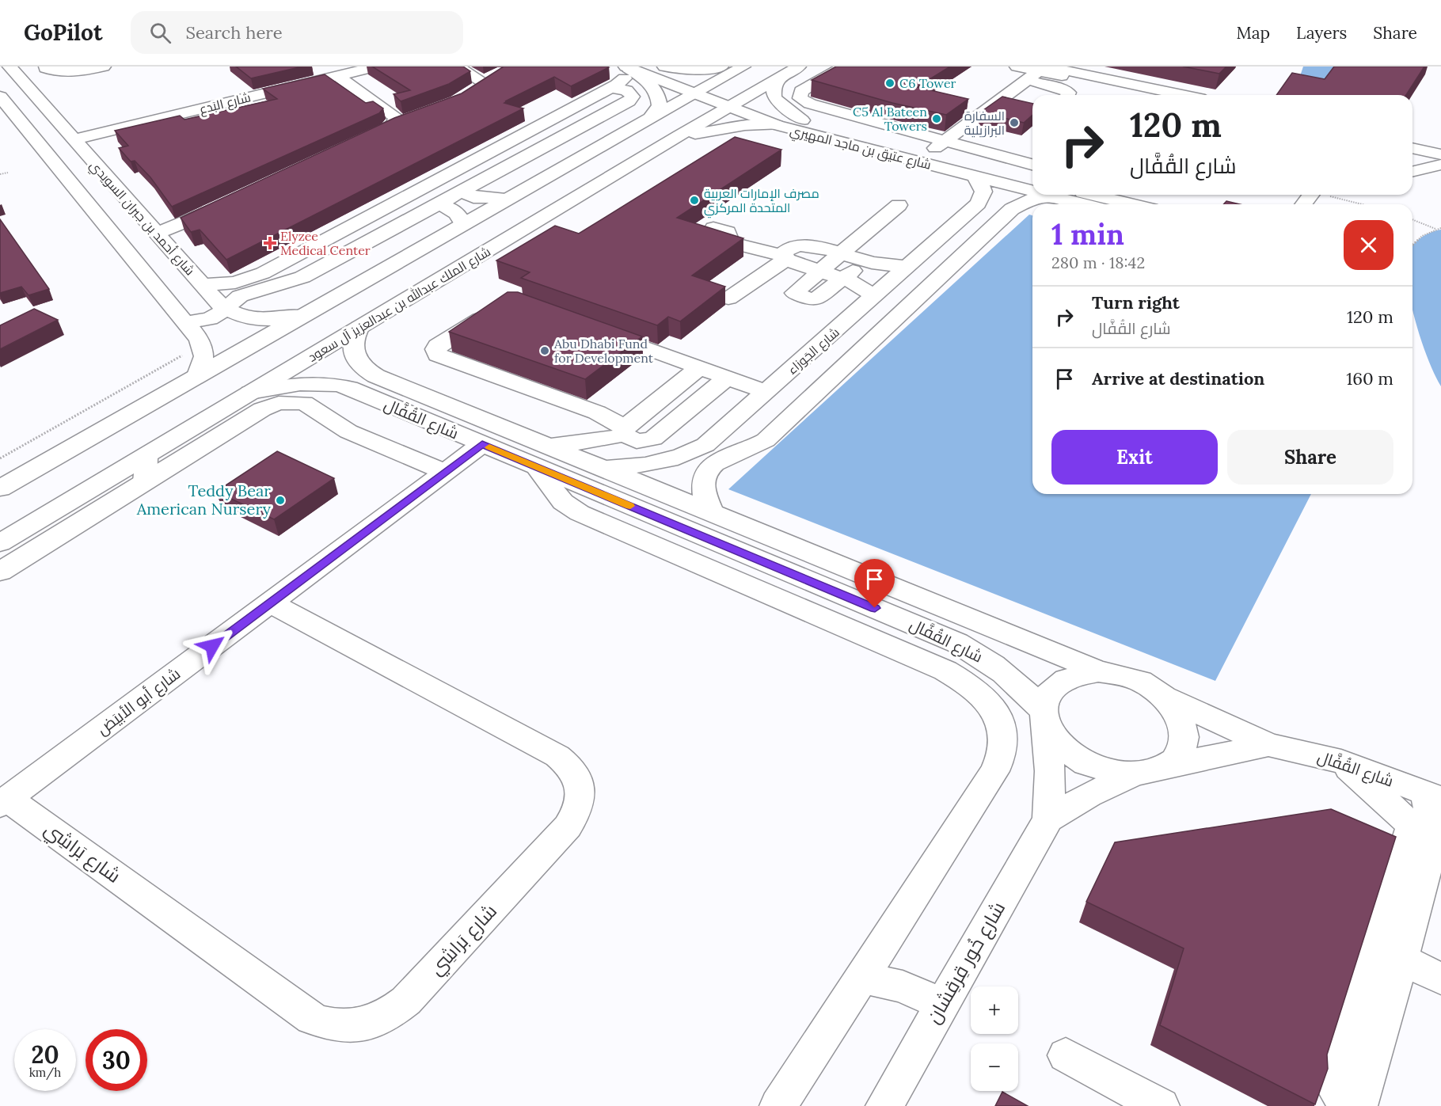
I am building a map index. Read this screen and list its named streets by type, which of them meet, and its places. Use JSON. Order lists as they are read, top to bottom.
{
  "streets": {
    "street": [
      "شارع البَدع",
      "شارع عتيق بن ماجد المهيري",
      "شارع أحمد بن جبران السويدي",
      "شارع الملك عبدالله بن عبدالعزيز آل سعود",
      "شارع الجَوزاء",
      "شارع القُفَّال",
      "شارع أبو الأبيَض",
      "شارع بَراشِي",
      "شارع خُور قِرقِشان"
    ]
  },
  "crossings": [
    ["شارع البَدع", "شارع أحمد بن جبران السويدي"],
    ["شارع عتيق بن ماجد المهيري", "شارع الملك عبدالله بن عبدالعزيز آل سعود"],
    ["شارع عتيق بن ماجد المهيري", "شارع الجَوزاء"],
    ["شارع الملك عبدالله بن عبدالعزيز آل سعود", "شارع القُفَّال"],
    ["شارع الجَوزاء", "شارع القُفَّال"],
    ["شارع القُفَّال", "شارع أبو الأبيَض"],
    ["شارع القُفَّال", "شارع خُور قِرقِشان"],
    ["شارع أبو الأبيَض", "شارع بَراشِي"]
  ],
  "places": {
    "other": [
      "C6 Tower",
      "C5 Al Bateen Towers",
      "السفارة البرازيلية",
      "مصرف الإمارات العربية المتحدة المركزي",
      "Abu Dhabi Fund for Development",
      "Teddy Bear American Nursery"
    ],
    "health": ["Elyzee Medical Center"]
  },
  "page": {
    "header": "GoPilot",
    "search": "Search here",
    "nav": ["Map", "Layers", "Share"],
    "turn": ["120 m", "شارع القُفَّال"],
    "heading": ["1 min", "280 m · 18:42"],
    "list": [
      {
        "name": "Turn right",
        "note": "شارع القُفَّال",
        "value": "120 m"
      },
      {
        "name": "Arrive at destination",
        "value": "160 m"
      }
    ],
    "buttons": ["Exit", "Share"],
    "map_buttons": ["+", "−"],
    "speed": "20 km/h",
    "limit": "30"
  }
}
